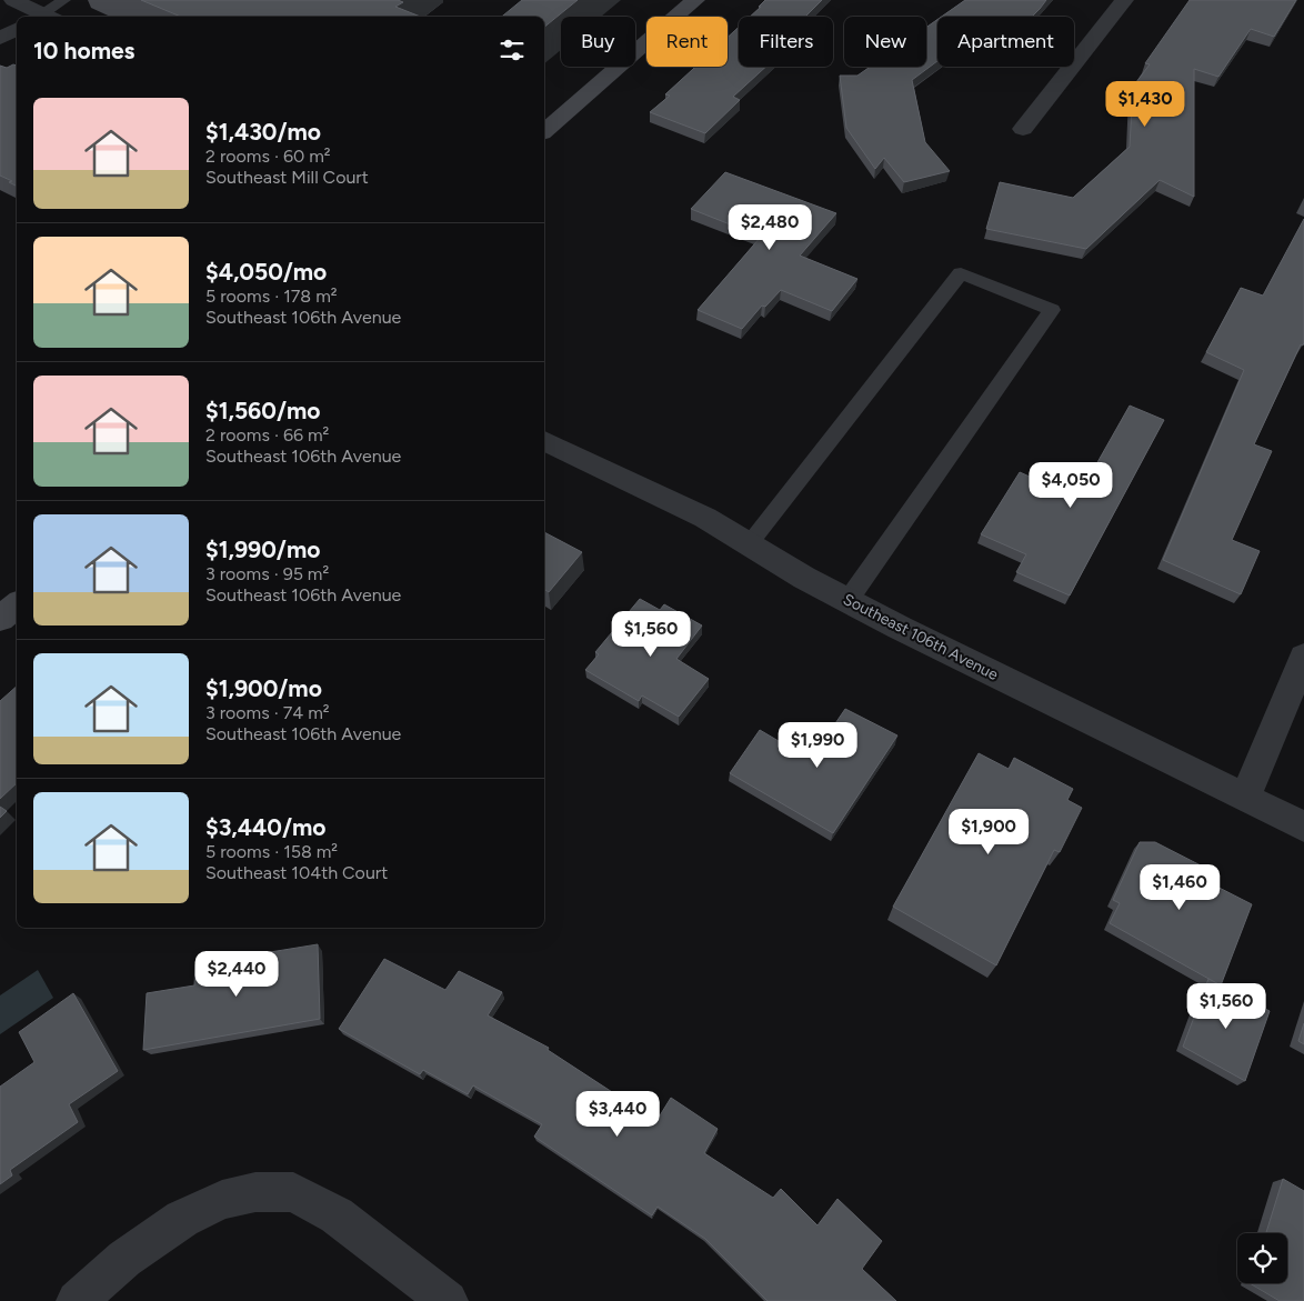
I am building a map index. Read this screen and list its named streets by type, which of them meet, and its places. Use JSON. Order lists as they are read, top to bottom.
{
  "streets": {
    "street": ["Southeast 106th Avenue"]
  },
  "page": {
    "chip": [
      "Buy",
      "Rent",
      "Filters",
      "New",
      "Apartment"
    ],
    "heading": "10 homes",
    "price": [
      "$1,430",
      "$2,480",
      "$4,050",
      "$1,560",
      "$1,990",
      "$1,900",
      "$1,460",
      "$2,440",
      "$1,560",
      "$3,440"
    ],
    "list": [
      {
        "name": "$1,430/mo",
        "note": "2 rooms · 60 m² · Southeast Mill Court"
      },
      {
        "name": "$4,050/mo",
        "note": "5 rooms · 178 m² · Southeast 106th Avenue"
      },
      {
        "name": "$1,560/mo",
        "note": "2 rooms · 66 m² · Southeast 106th Avenue"
      },
      {
        "name": "$1,990/mo",
        "note": "3 rooms · 95 m² · Southeast 106th Avenue"
      },
      {
        "name": "$1,900/mo",
        "note": "3 rooms · 74 m² · Southeast 106th Avenue"
      },
      {
        "name": "$3,440/mo",
        "note": "5 rooms · 158 m² · Southeast 104th Court"
      }
    ]
  }
}
